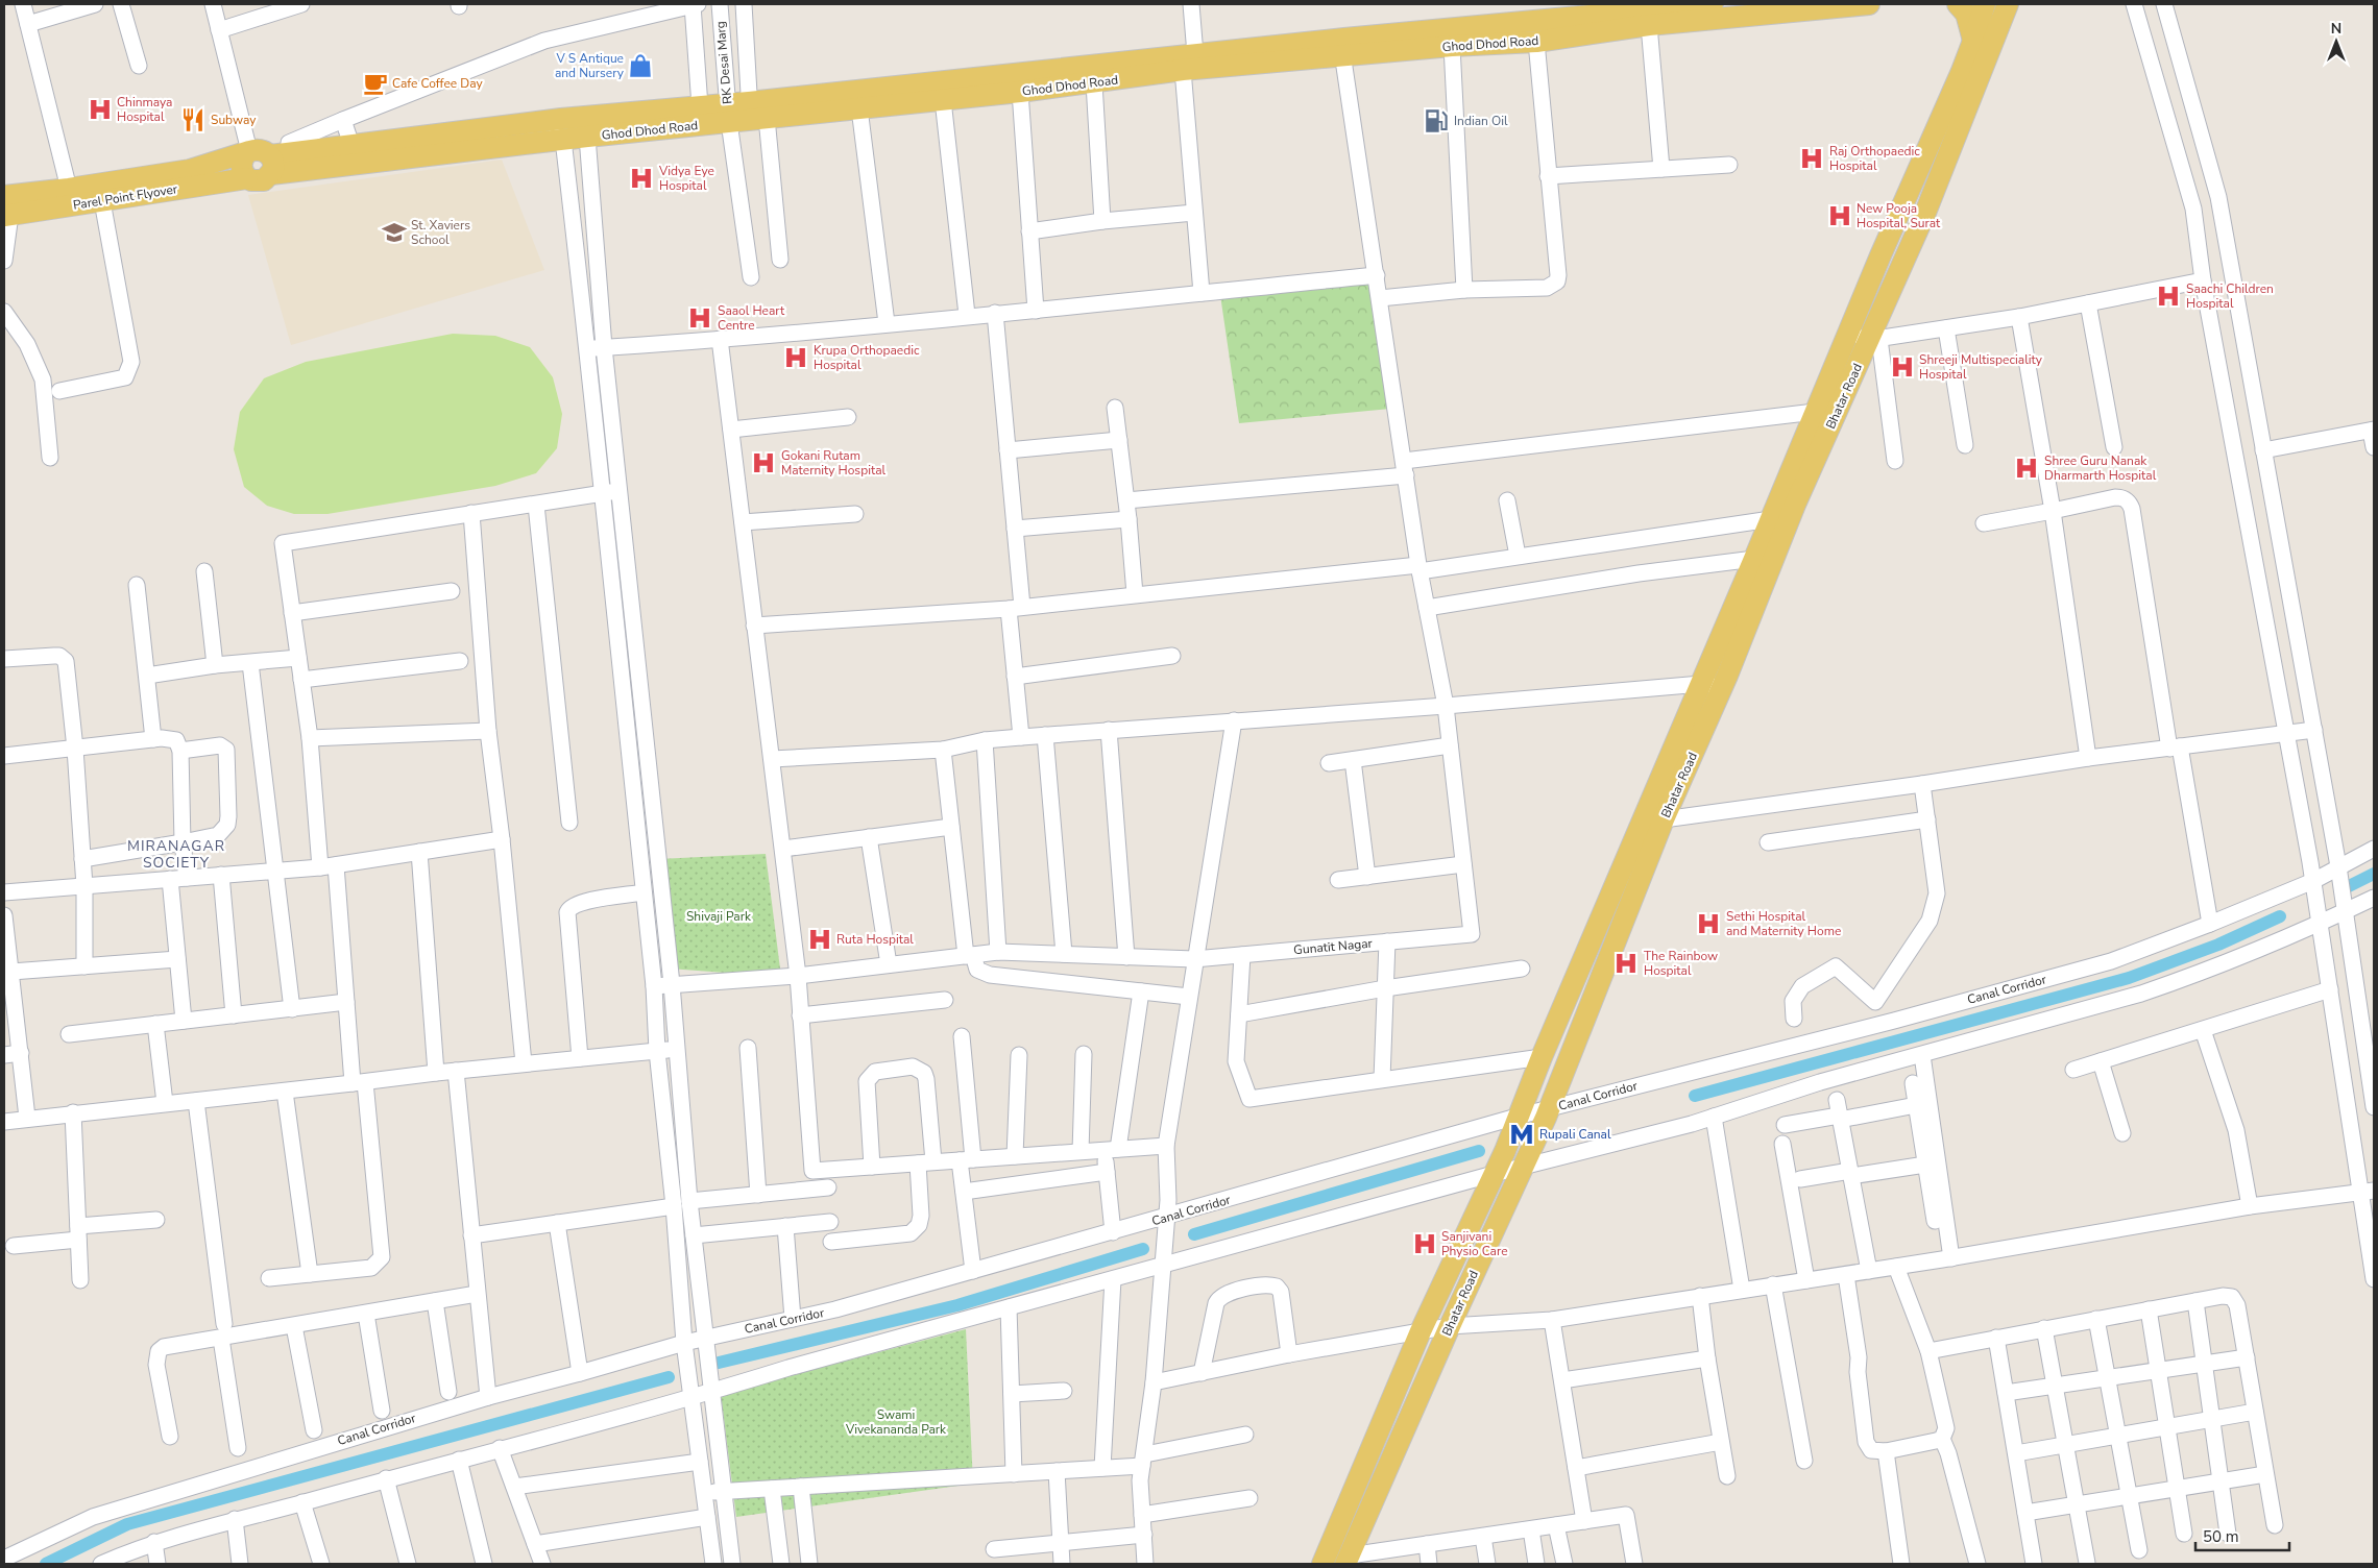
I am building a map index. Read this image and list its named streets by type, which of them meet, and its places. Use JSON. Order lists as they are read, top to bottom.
{
  "streets": {
    "main road": ["Ghod Dhod Road", "Parel Point Flyover", "Bhatar Road"],
    "street": ["RK Desai Marg", "Gunatit Nagar", "Canal Corridor"]
  },
  "crossings": [
    ["Ghod Dhod Road", "RK Desai Marg"],
    ["Ghod Dhod Road", "Parel Point Flyover"],
    ["Bhatar Road", "Canal Corridor"]
  ],
  "districts": ["MIRANAGAR SOCIETY"],
  "parks": ["Shivaji Park", "Swami Vivekananda Park"],
  "places": {
    "shop": ["V S Antique and Nursery"],
    "cafe": ["Cafe Coffee Day"],
    "hospital": [
      "Chinmaya Hospital",
      "Raj Orthopaedic Hospital",
      "Vidya Eye Hospital",
      "New Pooja Hospital, Surat",
      "Saachi Children Hospital",
      "Saaol Heart Centre",
      "Krupa Orthopaedic Hospital",
      "Shreeji Multispeciality Hospital",
      "Gokani Rutam Maternity Hospital",
      "Shree Guru Nanak Dharmarth Hospital",
      "Sethi Hospital and Maternity Home",
      "Ruta Hospital",
      "The Rainbow Hospital",
      "Sanjivani Physio Care"
    ],
    "restaurant": ["Subway"],
    "fuel station": ["Indian Oil"],
    "school or university": ["St. Xaviers School"],
    "metro station": ["Rupali Canal"]
  },
  "scale_bar": "50 m",
  "north": "top"
}
